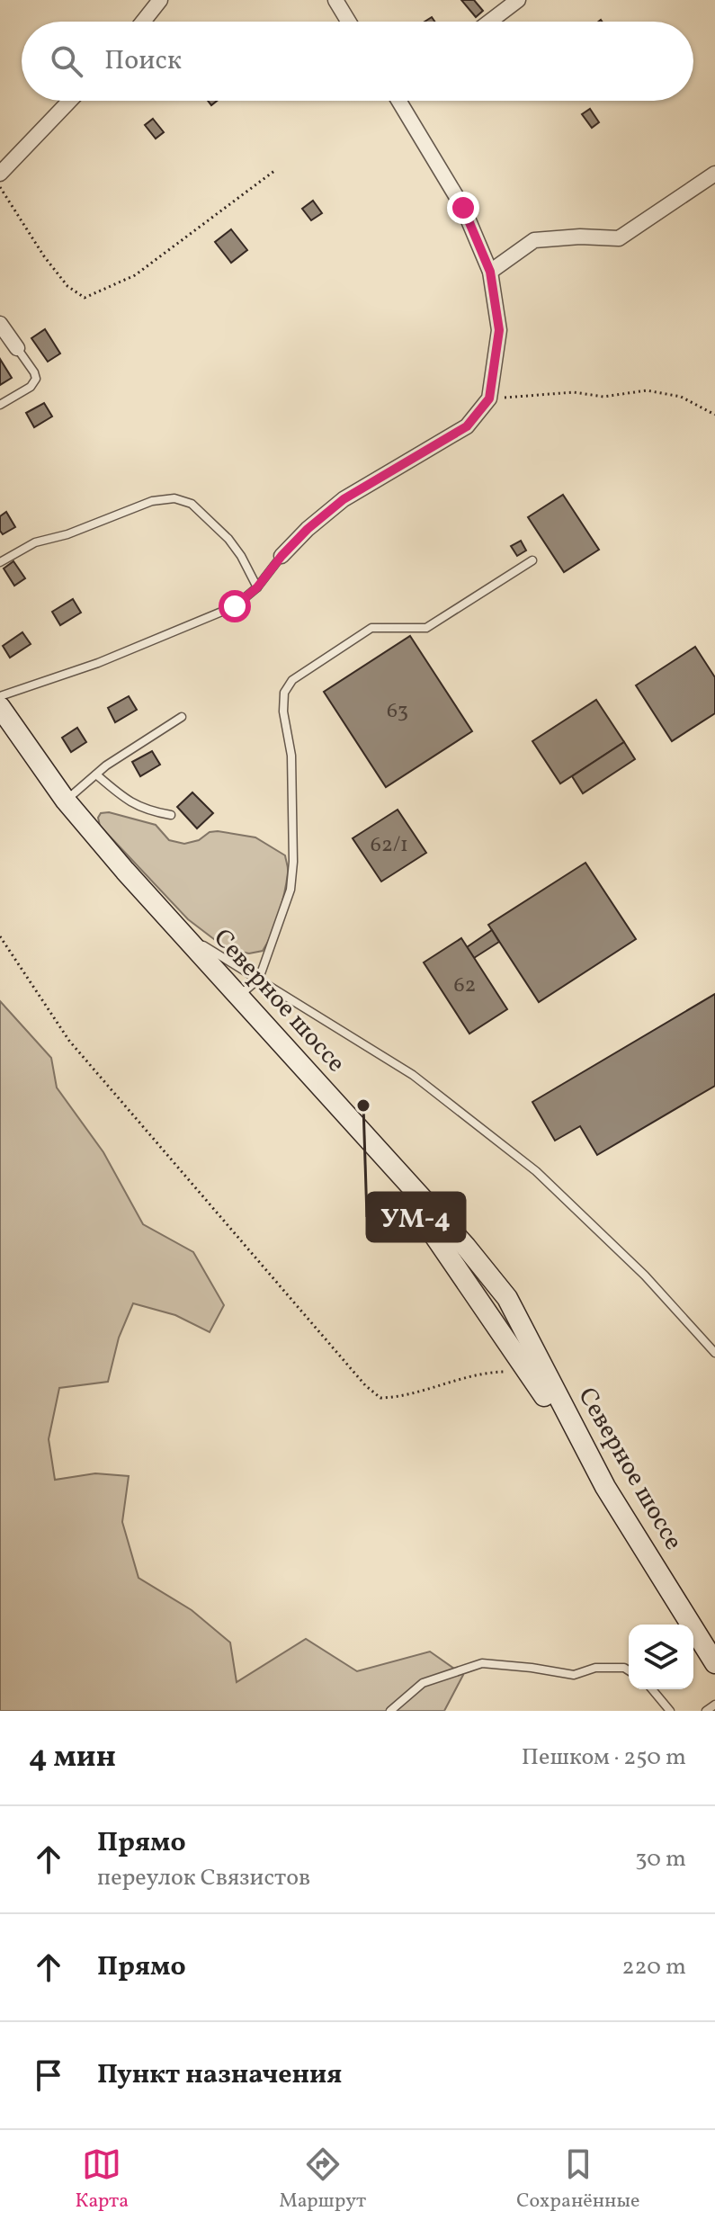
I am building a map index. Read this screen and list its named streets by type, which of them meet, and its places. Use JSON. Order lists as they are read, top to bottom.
{
  "streets": {
    "main road": ["Северное шоссе"]
  },
  "places": ["УМ-4"],
  "house_numbers": ["63", "62/1", "62"],
  "page": {
    "search": "Поиск",
    "heading": ["4 мин", "Пешком · 250 m"],
    "list": [
      ["Прямо", "переулок Связистов", "30 m"],
      ["Прямо", "220 m"],
      "Пункт назначения"
    ],
    "nav": ["Карта", "Маршрут", "Сохранённые"]
  }
}
